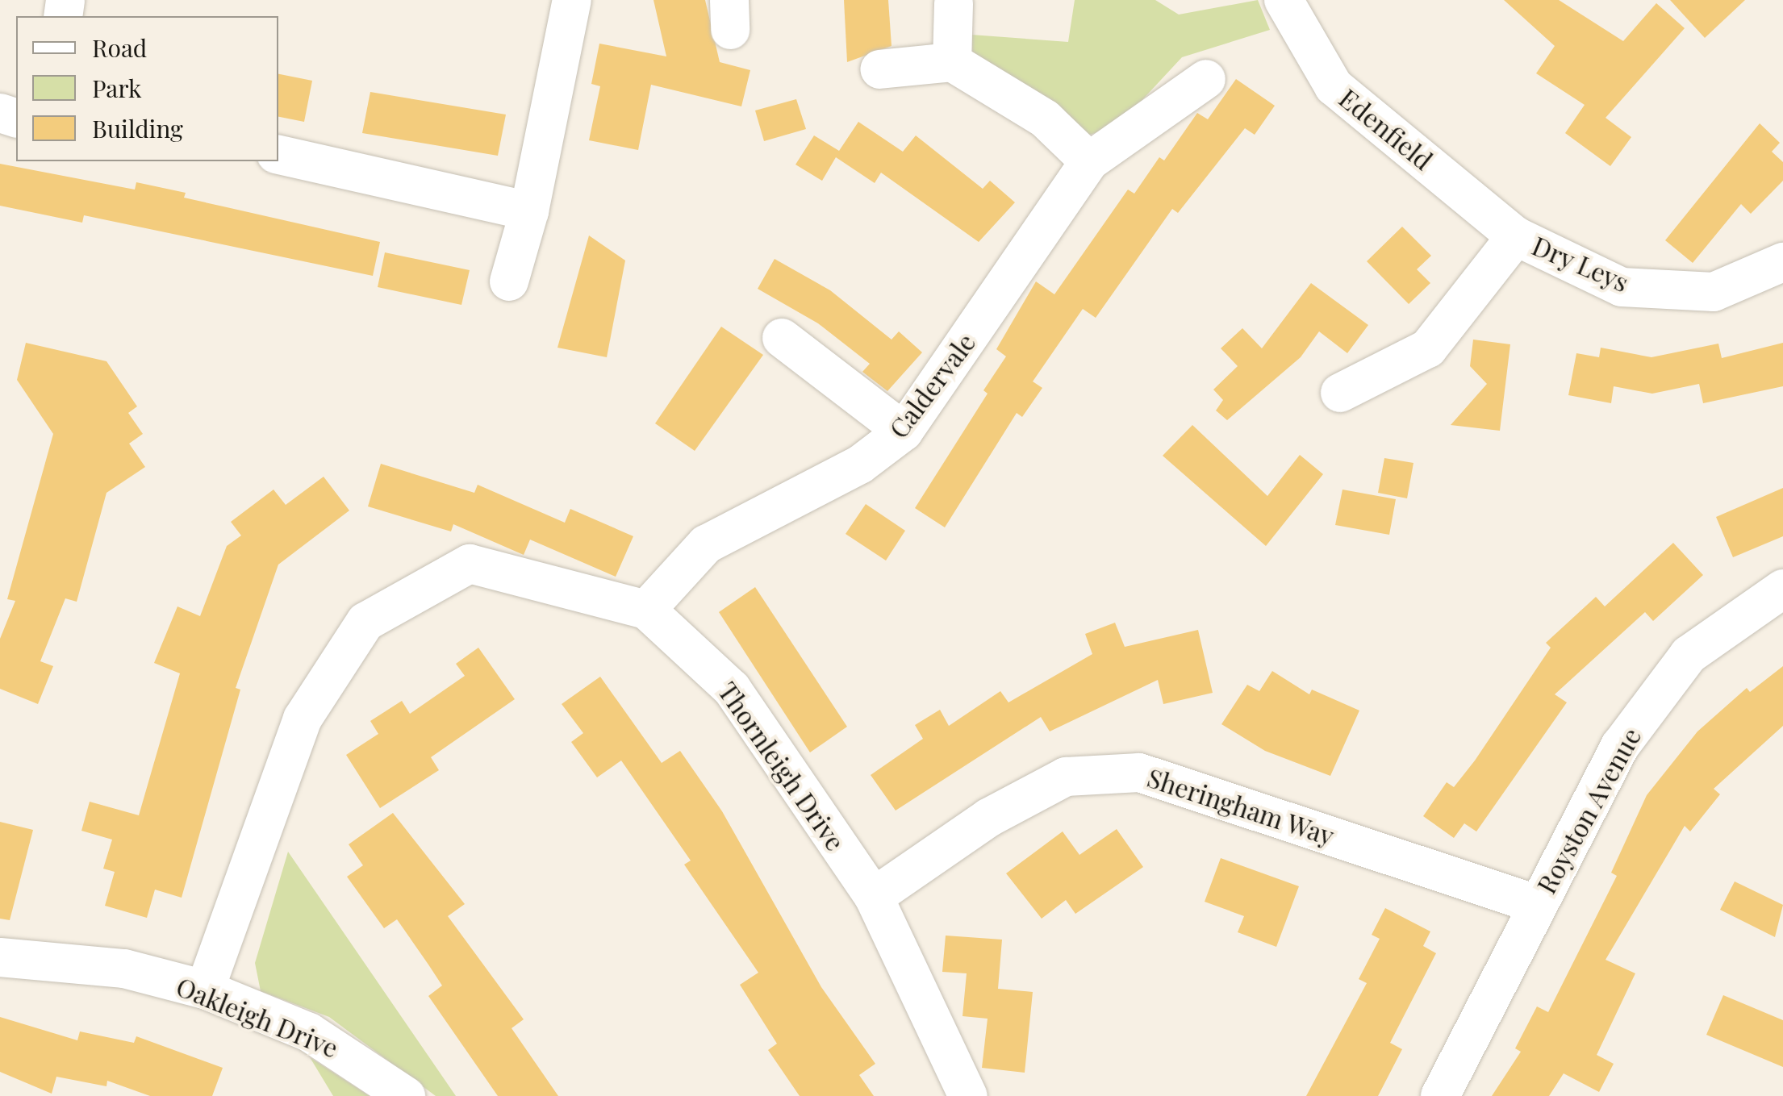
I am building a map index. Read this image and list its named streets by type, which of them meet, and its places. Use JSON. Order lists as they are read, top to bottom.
{
  "streets": {
    "street": [
      "Edenfield",
      "Dry Leys",
      "Caldervale",
      "Thornleigh Drive",
      "Sheringham Way",
      "Royston Avenue",
      "Oakleigh Drive"
    ]
  },
  "crossings": [
    ["Edenfield", "Dry Leys"],
    ["Caldervale", "Thornleigh Drive"],
    ["Thornleigh Drive", "Sheringham Way"],
    ["Thornleigh Drive", "Oakleigh Drive"],
    ["Sheringham Way", "Royston Avenue"]
  ],
  "legend": ["Road", "Park", "Building"]
}
